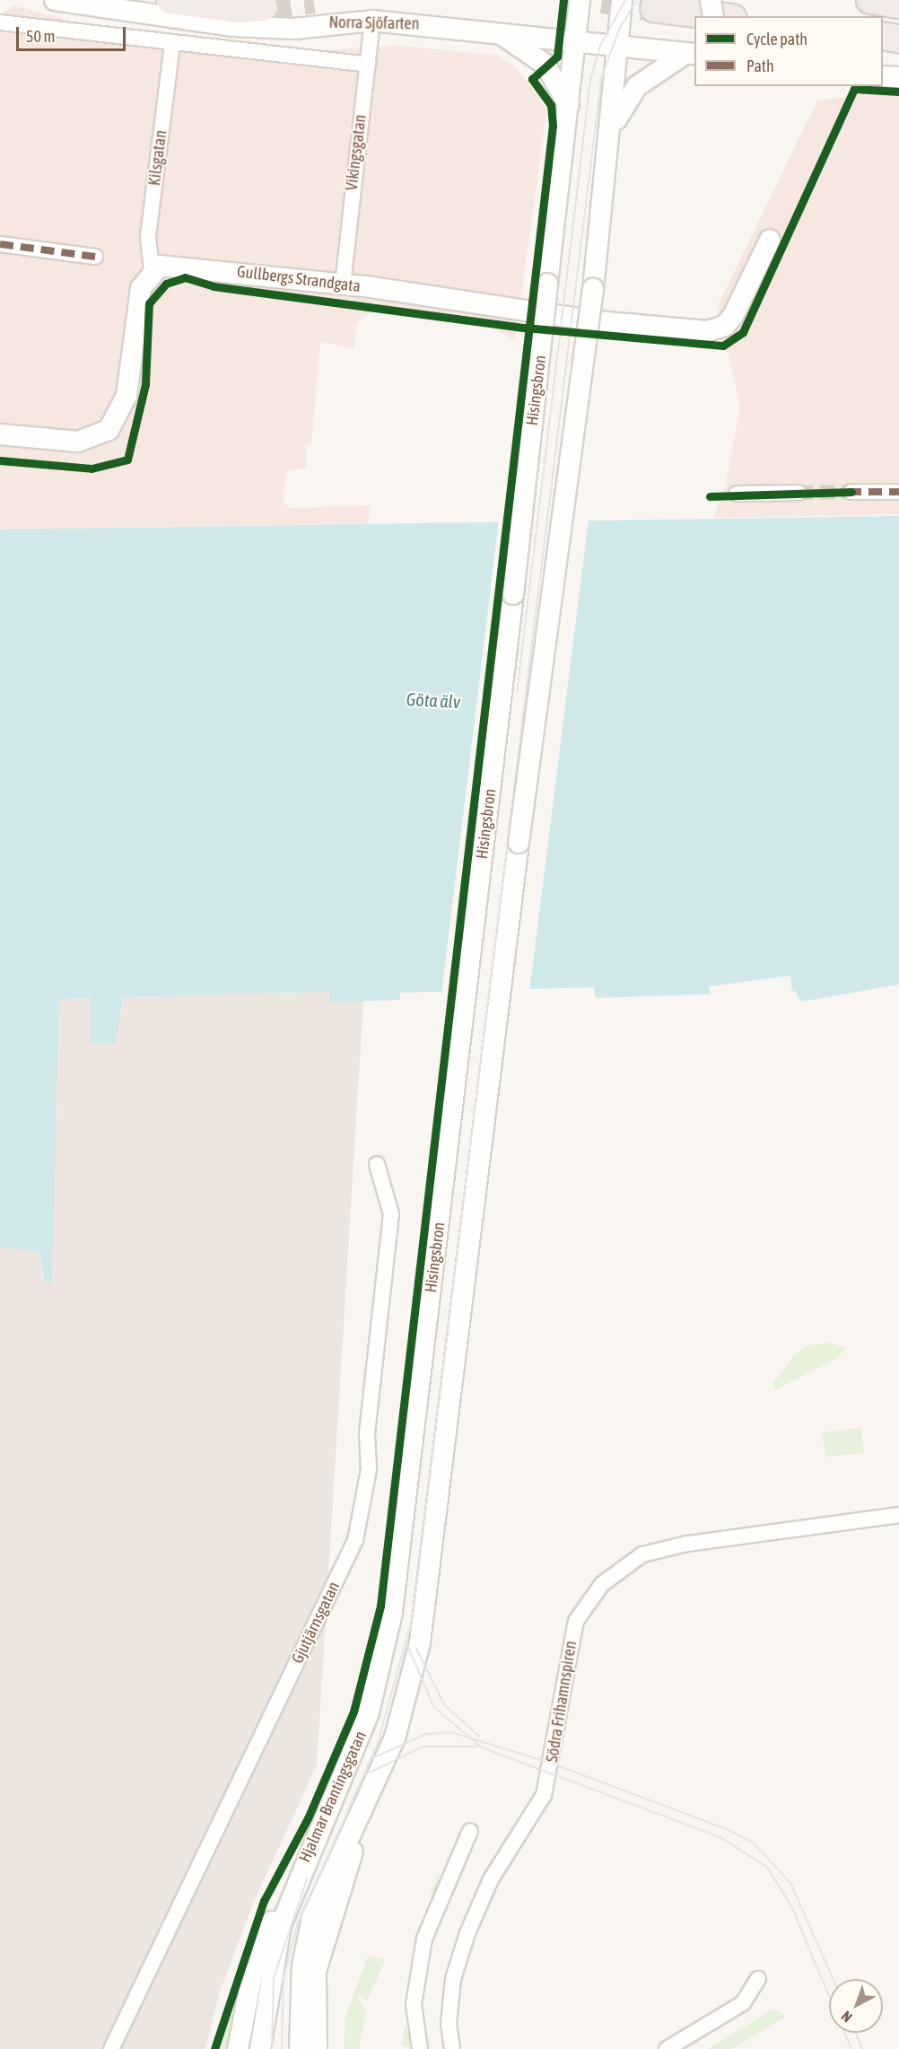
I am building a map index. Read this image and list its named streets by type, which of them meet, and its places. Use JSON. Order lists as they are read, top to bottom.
{
  "streets": {
    "main road": [
      "Norra Sjöfarten",
      "Gullbergs Strandgata",
      "Hisingsbron",
      "Hjalmar Brantingsgatan"
    ],
    "street": [
      "Vikingsgatan",
      "Kilsgatan",
      "Gjutjärnsgatan",
      "Södra Frihamnspiren"
    ]
  },
  "crossings": [
    ["Norra Sjöfarten", "Vikingsgatan"],
    ["Norra Sjöfarten", "Hisingsbron"],
    ["Vikingsgatan", "Gullbergs Strandgata"],
    ["Kilsgatan", "Gullbergs Strandgata"],
    ["Hisingsbron", "Hjalmar Brantingsgatan"]
  ],
  "water": ["Göta älv"],
  "legend": ["Cycle path", "Path"],
  "scale_bar": "50 m",
  "north": "bottom left"
}
